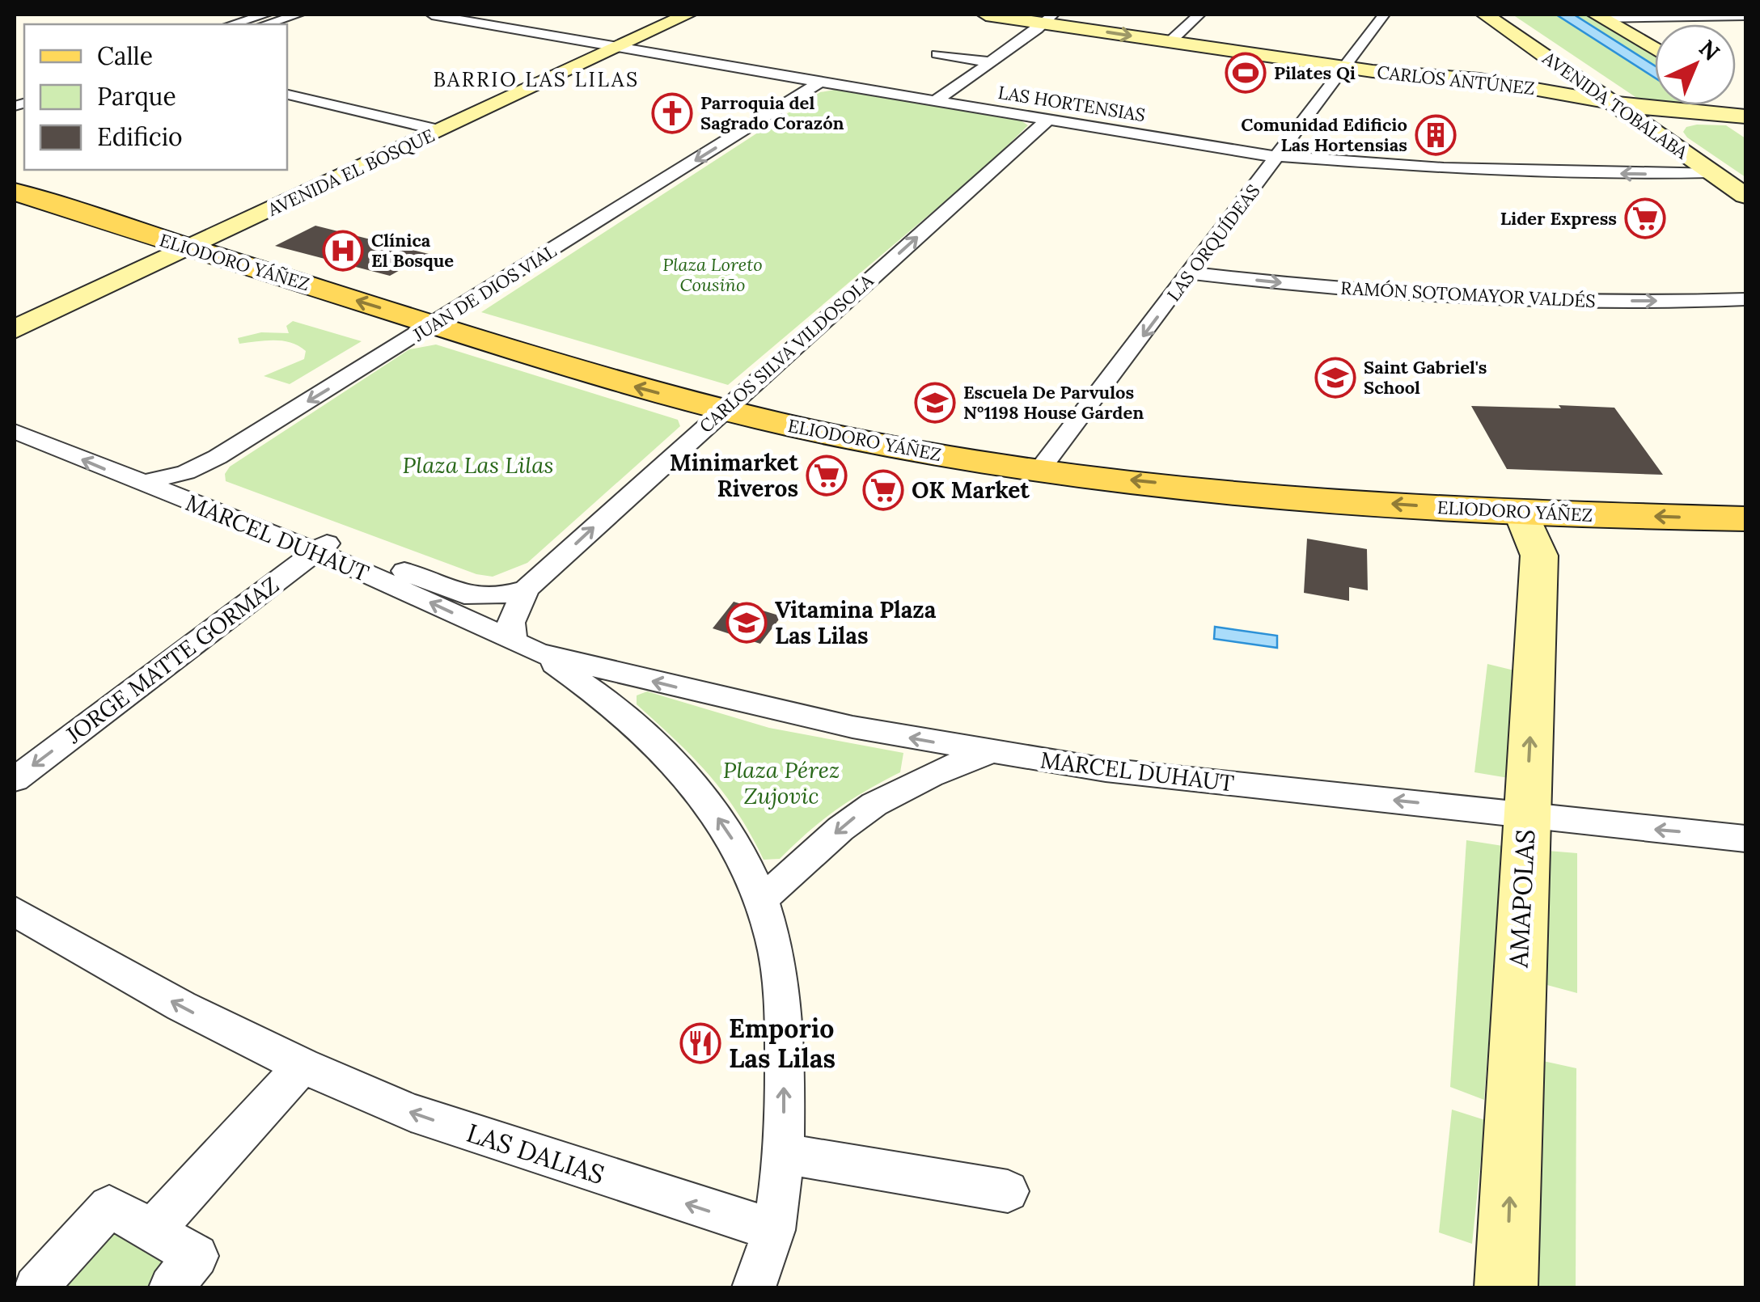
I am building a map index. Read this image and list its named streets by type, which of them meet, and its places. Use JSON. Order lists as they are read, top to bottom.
{
  "streets": {
    "main road": ["ELIODORO YÁÑEZ"],
    "street": [
      "CARLOS ANTÚNEZ",
      "LAS HORTENSIAS",
      "AVENIDA TOBALABA",
      "AVENIDA EL BOSQUE",
      "LAS ORQUÍDEAS",
      "JUAN DE DIOS VIAL",
      "RAMÓN SOTOMAYOR VALDÉS",
      "CARLOS SILVA VILDOSOLA",
      "MARCEL DUHAUT",
      "JORGE MATTE GORMAZ",
      "AMAPOLAS",
      "LAS DALIAS"
    ]
  },
  "crossings": [
    ["CARLOS ANTÚNEZ", "AVENIDA TOBALABA"],
    ["CARLOS ANTÚNEZ", "LAS ORQUÍDEAS"],
    ["LAS HORTENSIAS", "AVENIDA TOBALABA"],
    ["LAS HORTENSIAS", "AVENIDA EL BOSQUE"],
    ["LAS HORTENSIAS", "LAS ORQUÍDEAS"],
    ["LAS HORTENSIAS", "JUAN DE DIOS VIAL"],
    ["LAS HORTENSIAS", "CARLOS SILVA VILDOSOLA"],
    ["AVENIDA EL BOSQUE", "ELIODORO YÁÑEZ"],
    ["LAS ORQUÍDEAS", "ELIODORO YÁÑEZ"],
    ["LAS ORQUÍDEAS", "RAMÓN SOTOMAYOR VALDÉS"],
    ["ELIODORO YÁÑEZ", "JUAN DE DIOS VIAL"],
    ["ELIODORO YÁÑEZ", "CARLOS SILVA VILDOSOLA"],
    ["ELIODORO YÁÑEZ", "AMAPOLAS"],
    ["JUAN DE DIOS VIAL", "CARLOS SILVA VILDOSOLA"],
    ["JUAN DE DIOS VIAL", "MARCEL DUHAUT"],
    ["CARLOS SILVA VILDOSOLA", "MARCEL DUHAUT"],
    ["CARLOS SILVA VILDOSOLA", "JORGE MATTE GORMAZ"],
    ["MARCEL DUHAUT", "JORGE MATTE GORMAZ"],
    ["MARCEL DUHAUT", "AMAPOLAS"],
    ["MARCEL DUHAUT", "LAS DALIAS"]
  ],
  "one_way": [
    "LAS ORQUÍDEAS",
    "ELIODORO YÁÑEZ",
    "JUAN DE DIOS VIAL",
    "RAMÓN SOTOMAYOR VALDÉS",
    "CARLOS SILVA VILDOSOLA",
    "MARCEL DUHAUT",
    "JORGE MATTE GORMAZ",
    "AMAPOLAS",
    "LAS DALIAS"
  ],
  "districts": ["BARRIO LAS LILAS"],
  "parks": ["Plaza Loreto Cousiño", "Plaza Las Lilas", "Plaza Pérez Zujovic"],
  "places": {
    "sports": ["Pilates Qi"],
    "church": ["Parroquia del Sagrado Corazón"],
    "building": ["Comunidad Edificio Las Hortensias"],
    "supermarket": ["Lider Express", "Minimarket Riveros", "OK Market"],
    "hospital": ["Clínica El Bosque"],
    "school or university": ["Saint Gabriel's School", "Escuela De Parvulos N°1198 House Garden", "Vitamina Plaza Las Lilas"],
    "restaurant": ["Emporio Las Lilas"]
  },
  "legend": ["Calle", "Parque", "Edificio"],
  "north": "top right"
}
